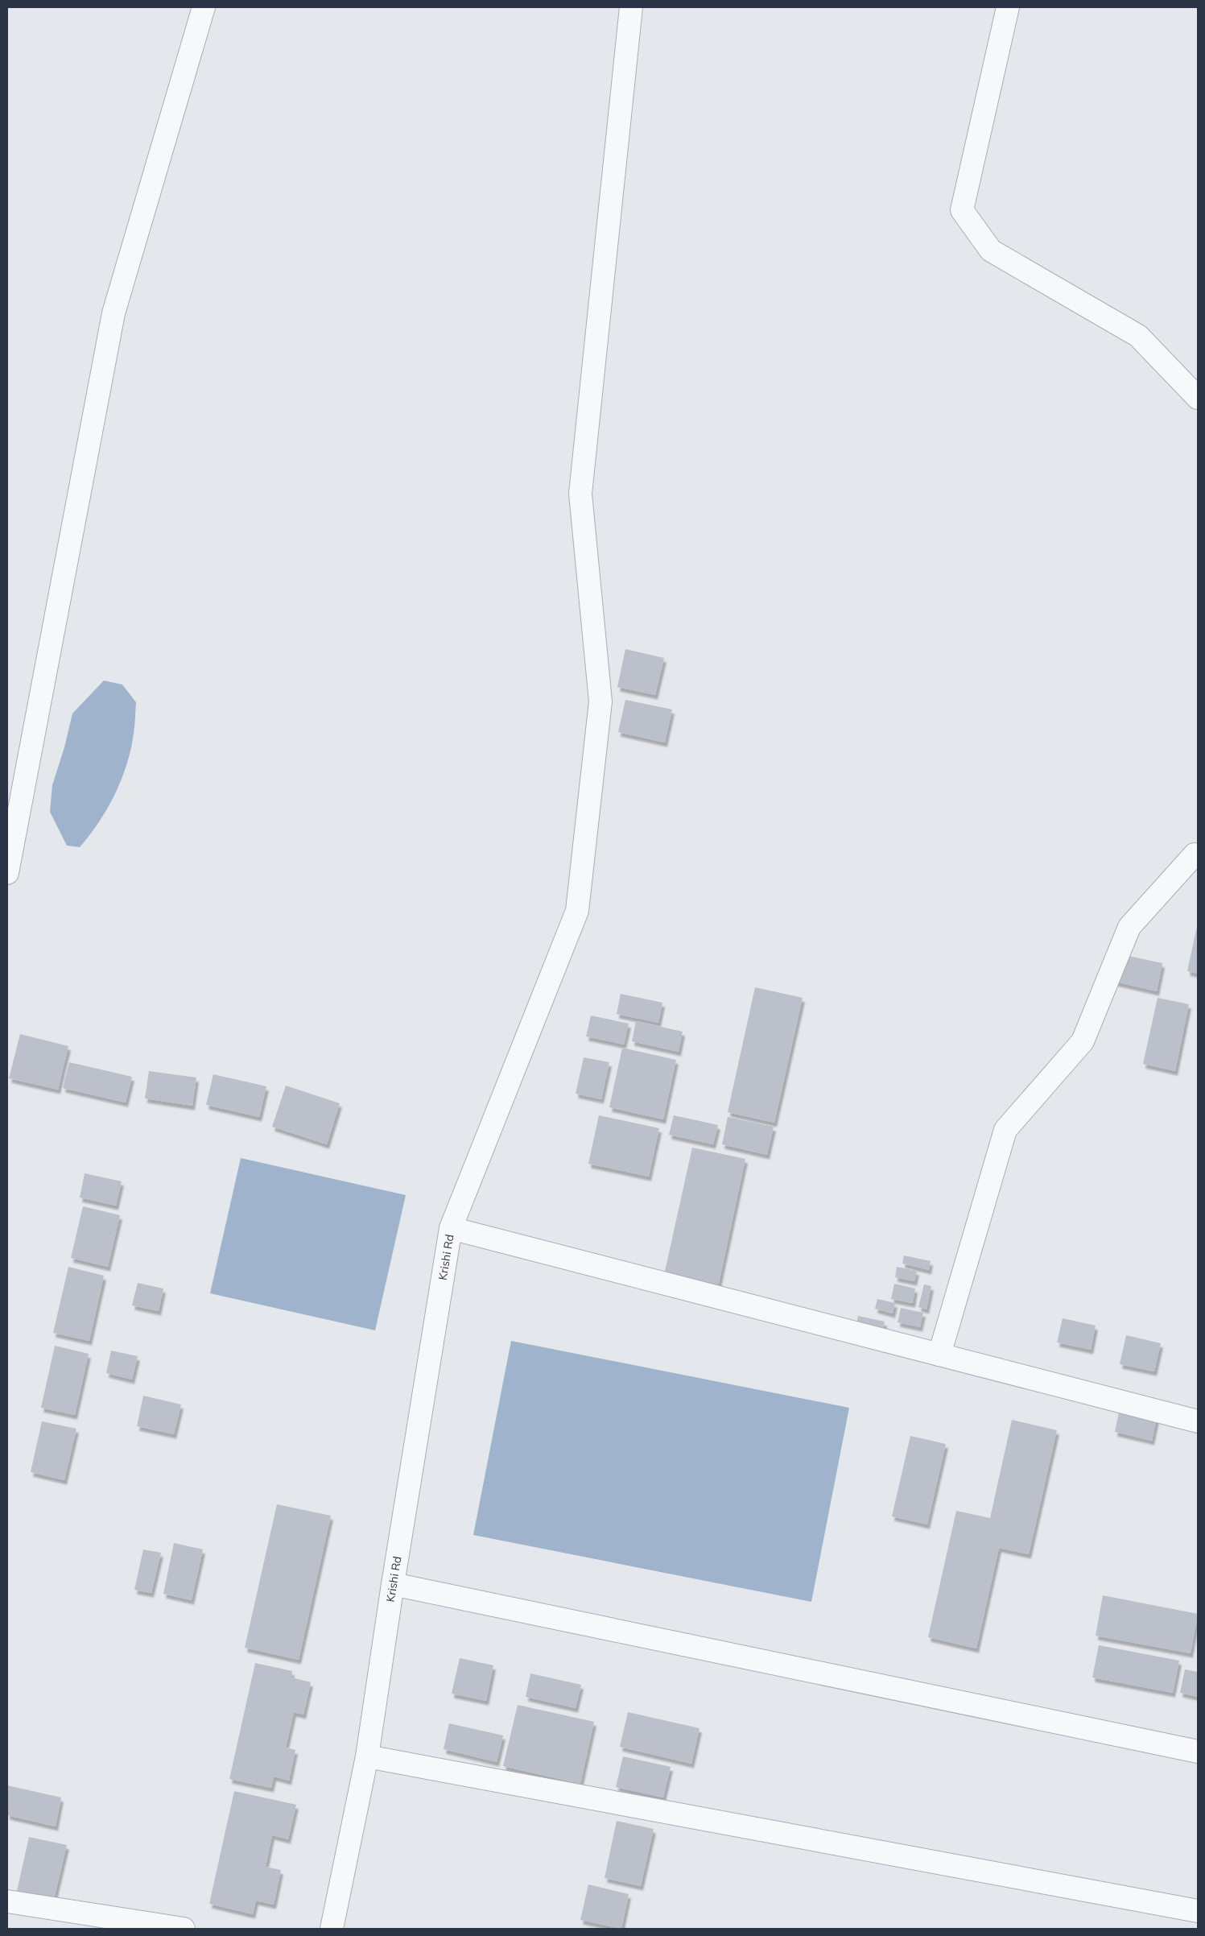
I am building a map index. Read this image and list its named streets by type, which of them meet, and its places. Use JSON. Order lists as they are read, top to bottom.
{
  "streets": {
    "street": ["Krishi Rd"]
  }
}
